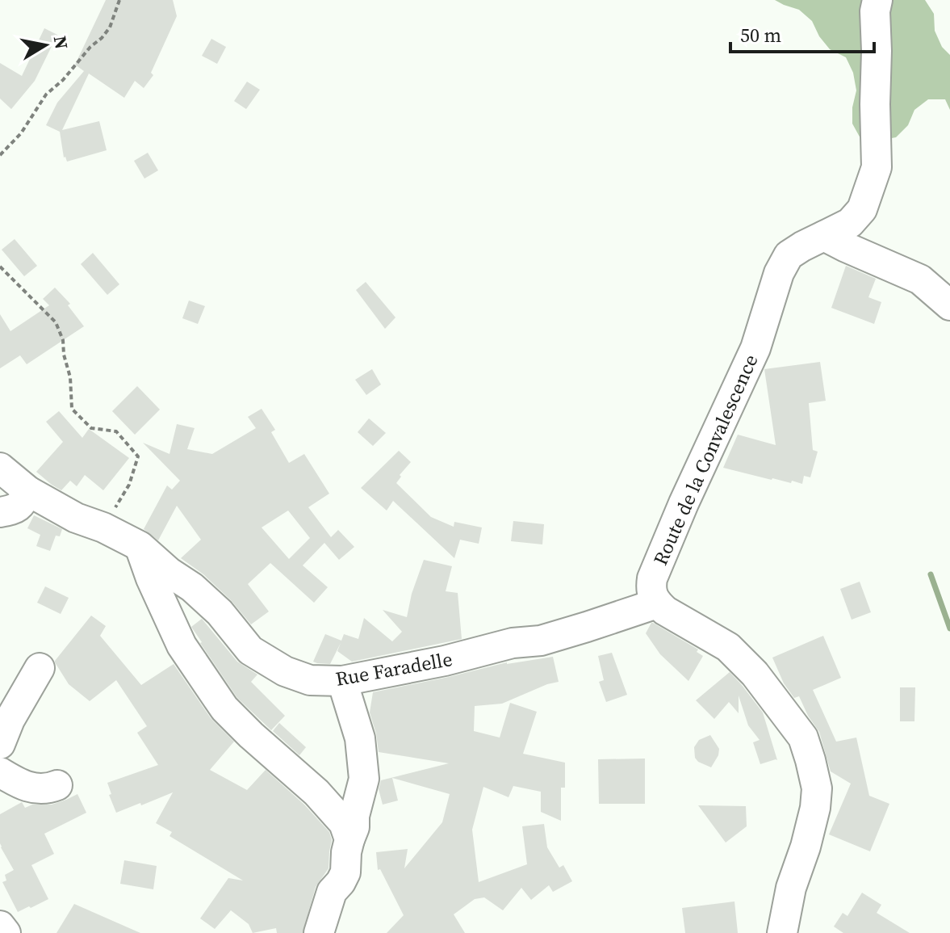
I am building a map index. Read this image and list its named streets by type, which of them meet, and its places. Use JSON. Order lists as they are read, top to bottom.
{
  "streets": {
    "street": ["Route de la Convalescence", "Rue Faradelle"]
  },
  "crossings": [
    ["Route de la Convalescence", "Rue Faradelle"]
  ],
  "scale_bar": "50 m",
  "north": "right"
}
